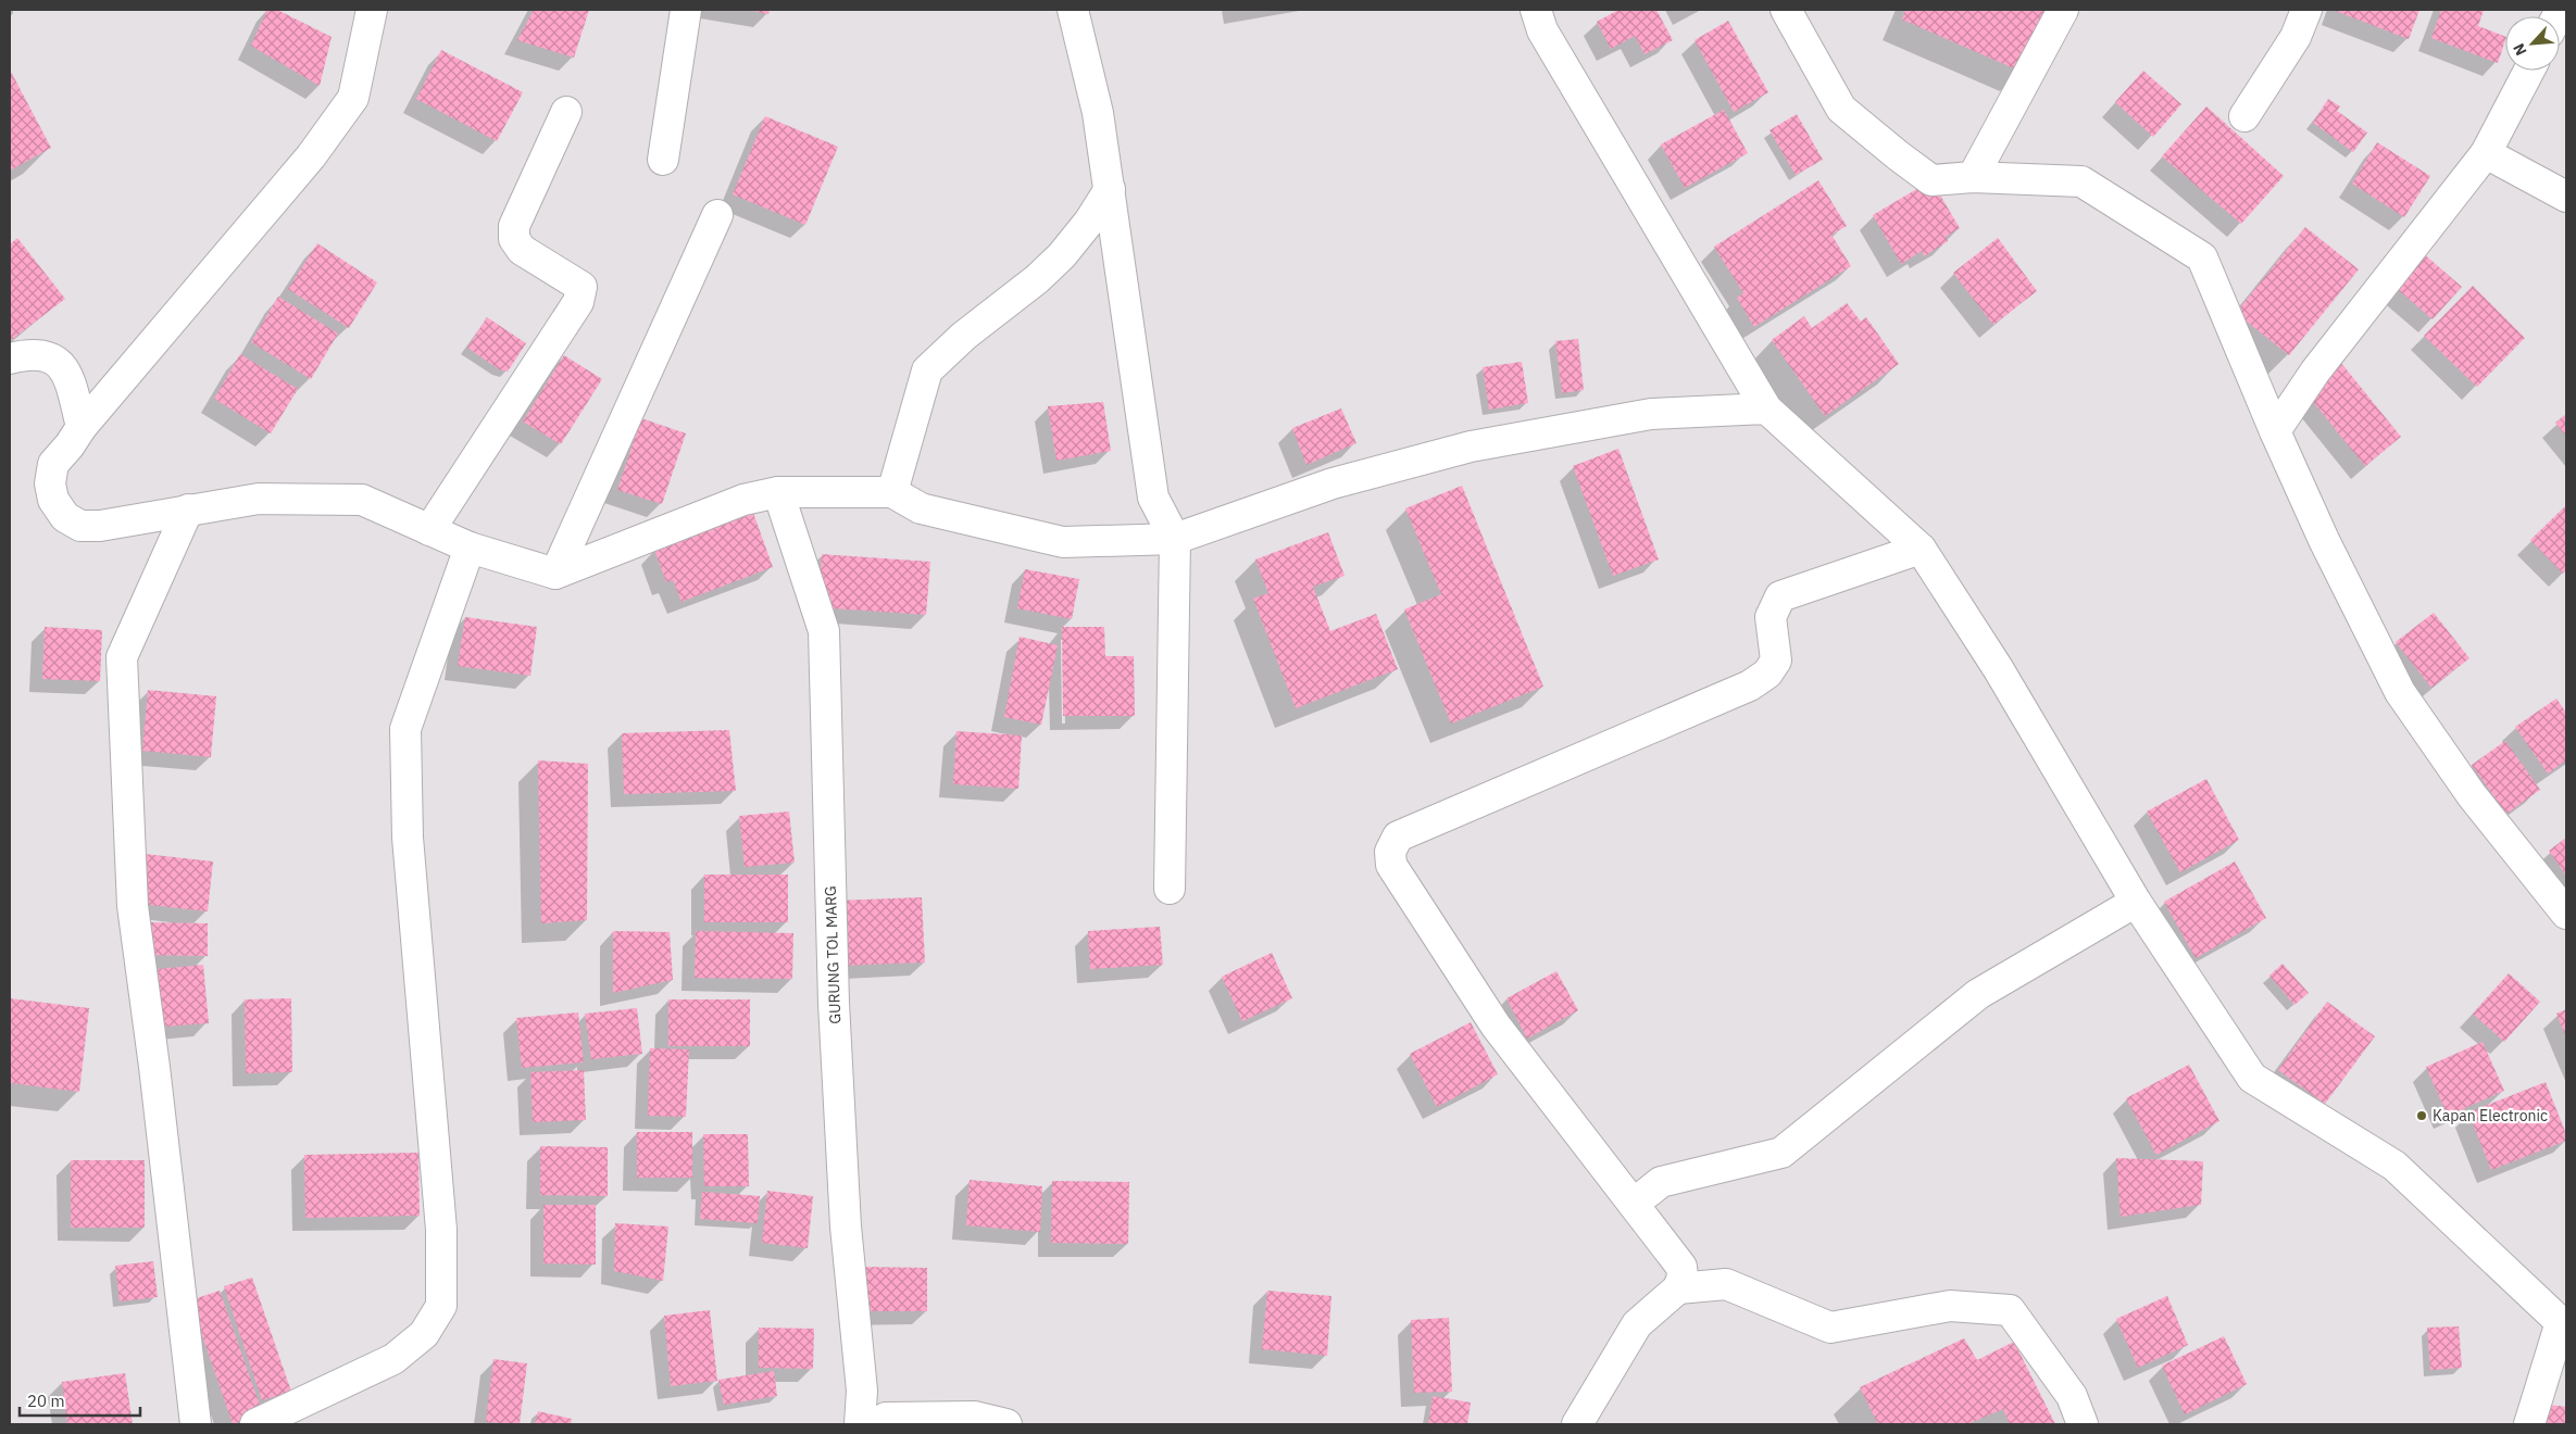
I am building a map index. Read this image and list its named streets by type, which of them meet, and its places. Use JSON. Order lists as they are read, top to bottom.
{
  "streets": {
    "street": ["GURUNG TOL MARG"]
  },
  "places": ["Kapan Electronic"],
  "scale_bar": "20 m",
  "north": "bottom left"
}
